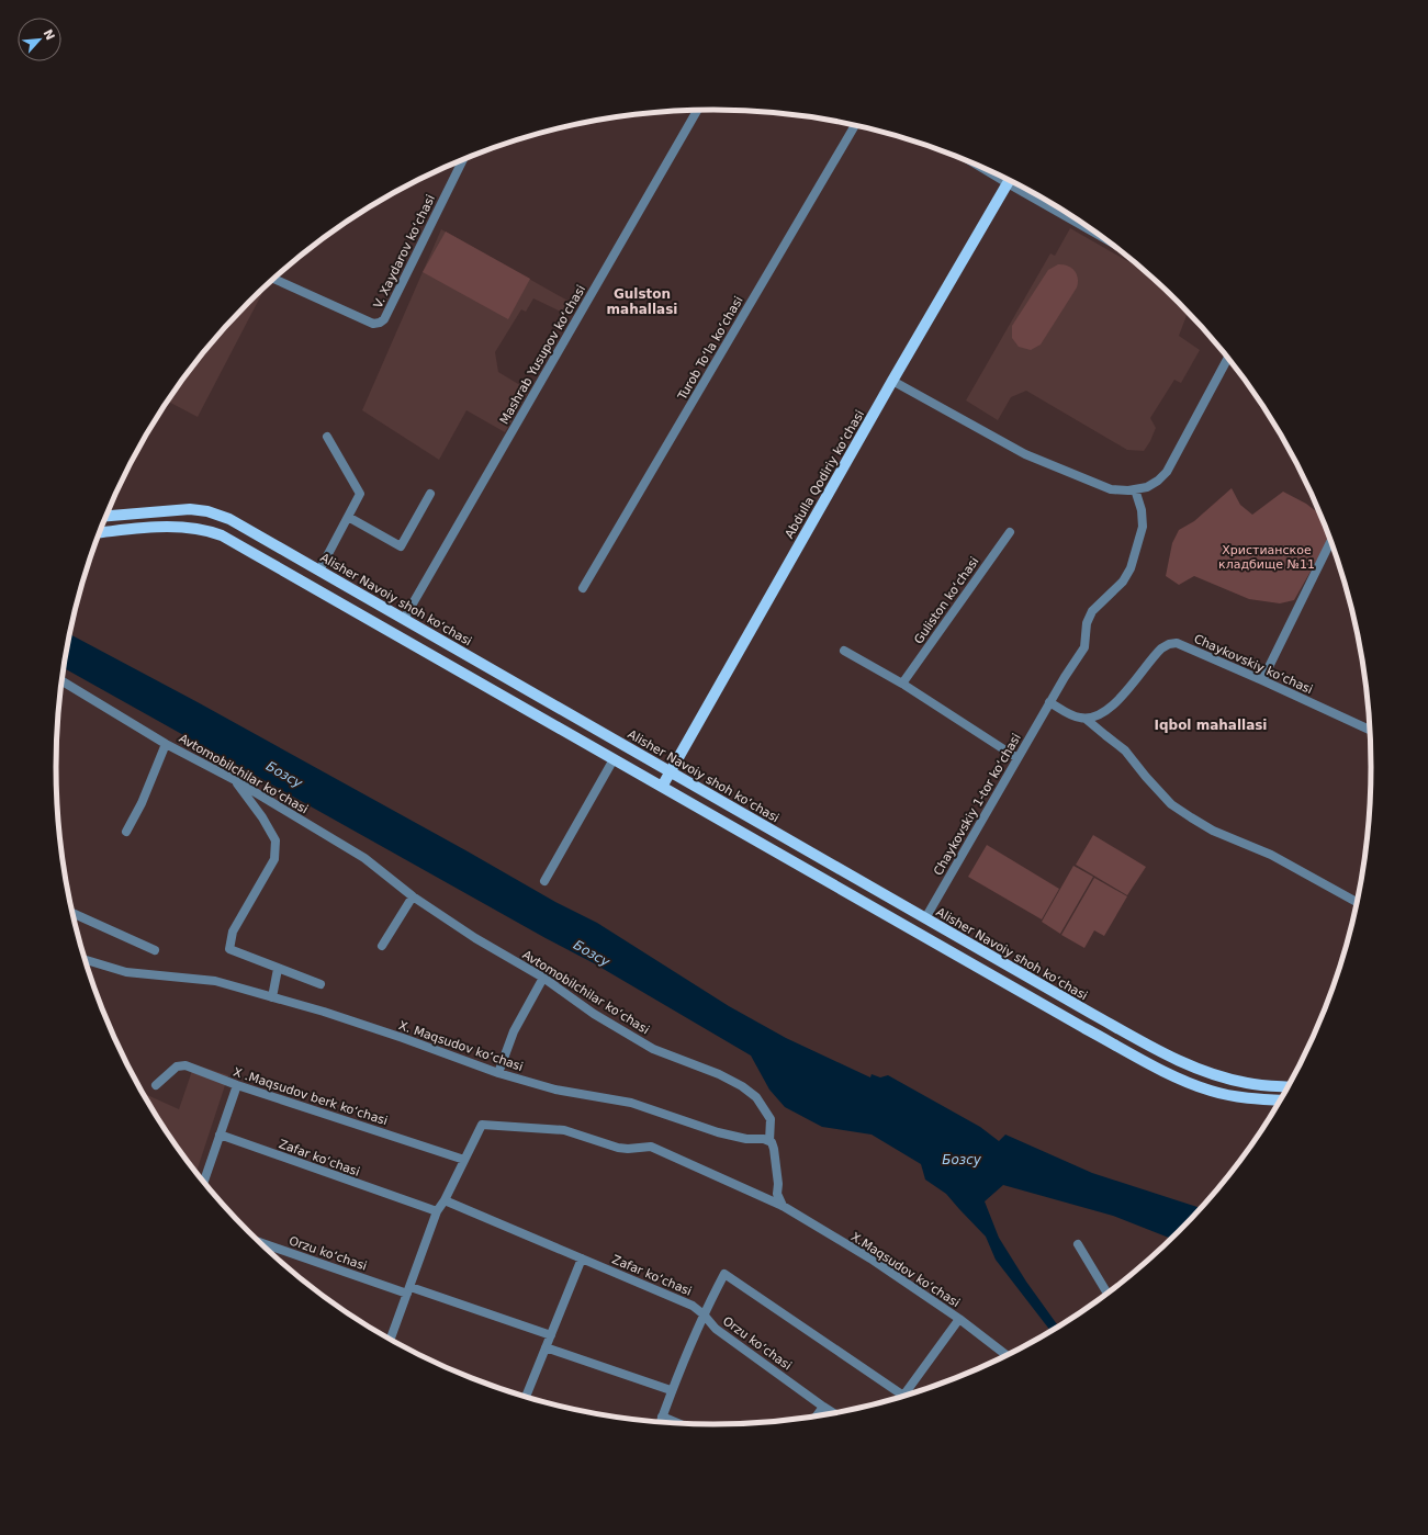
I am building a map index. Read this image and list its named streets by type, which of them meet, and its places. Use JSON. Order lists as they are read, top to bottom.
{
  "streets": {
    "main road": ["Abdulla Qodiriy ko‘chasi", "Alisher Navoiy shoh koʻchasi"],
    "street": [
      "V. Xaydarov ko‘chasi",
      "Turob To‘la ko‘chasi",
      "Mashrab Yusupov ko‘chasi",
      "Guliston ko‘chasi",
      "Chaykovskiy ko‘chasi",
      "Avtomobilchilar ko‘chasi",
      "Chaykovskiy 1-tor ko‘chasi",
      "X. Maqsudov ko‘chasi",
      "X .Maqsudov berk ko‘chasi",
      "Zafar ko‘chasi",
      "Orzu ko‘chasi",
      "X.Maqsudov ko‘chasi"
    ]
  },
  "crossings": [
    ["Mashrab Yusupov ko‘chasi", "Alisher Navoiy shoh koʻchasi"],
    ["Abdulla Qodiriy ko‘chasi", "Alisher Navoiy shoh koʻchasi"],
    ["Alisher Navoiy shoh koʻchasi", "Chaykovskiy 1-tor ko‘chasi"],
    ["Avtomobilchilar ko‘chasi", "X. Maqsudov ko‘chasi"],
    ["X .Maqsudov berk ko‘chasi", "X.Maqsudov ko‘chasi"],
    ["Zafar ko‘chasi", "Orzu ko‘chasi"]
  ],
  "districts": ["Gulston mahallasi", "Iqbol mahallasi"],
  "water": ["Бозсу"],
  "parks": ["Христианское кладбище №11"],
  "north": "top right"
}
